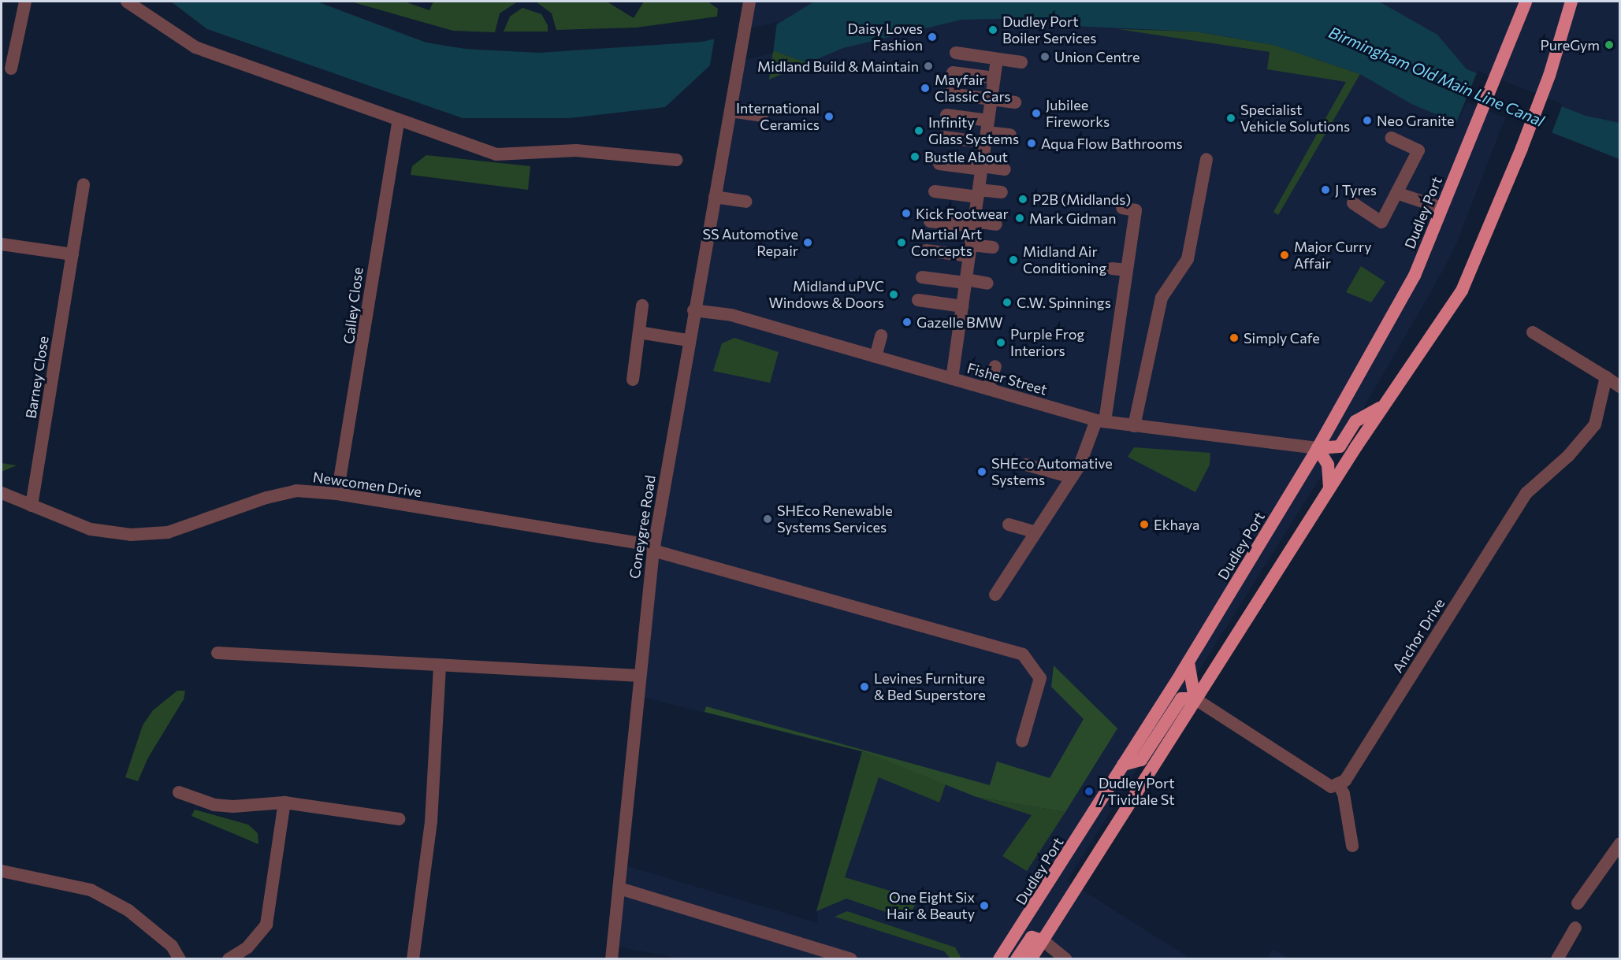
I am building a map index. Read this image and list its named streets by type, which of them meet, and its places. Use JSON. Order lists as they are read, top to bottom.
{
  "streets": {
    "highway": ["Dudley Port"],
    "street": [
      "Calley Close",
      "Barney Close",
      "Fisher Street",
      "Newcomen Drive",
      "Coneygree Road",
      "Anchor Drive"
    ]
  },
  "crossings": [
    ["Dudley Port", "Fisher Street"],
    ["Calley Close", "Newcomen Drive"],
    ["Barney Close", "Newcomen Drive"],
    ["Fisher Street", "Coneygree Road"],
    ["Newcomen Drive", "Coneygree Road"]
  ],
  "water": ["Birmingham Old Main Line Canal"],
  "places": [
    "Dudley Port Boiler Services",
    "Daisy Loves Fashion",
    "PureGym",
    "Union Centre",
    "Midland Build & Maintain",
    "Mayfair Classic Cars",
    "Jubilee Fireworks",
    "International Ceramics",
    "Specialist Vehicle Solutions",
    "Neo Granite",
    "Infinity Glass Systems",
    "Aqua Flow Bathrooms",
    "Bustle About",
    "J Tyres",
    "P2B (Midlands)",
    "Kick Footwear",
    "Mark Gidman",
    "SS Automotive Repair",
    "Martial Art Concepts",
    "Major Curry Affair",
    "Midland Air Conditioning",
    "Midland uPVC Windows & Doors",
    "C.W. Spinnings",
    "Gazelle BMW",
    "Simply Cafe",
    "Purple Frog Interiors",
    "SHEco Automative Systems",
    "SHEco Renewable Systems Services",
    "Ekhaya",
    "Levines Furniture & Bed Superstore",
    "Dudley Port / Tividale St",
    "One Eight Six Hair & Beauty"
  ]
}
